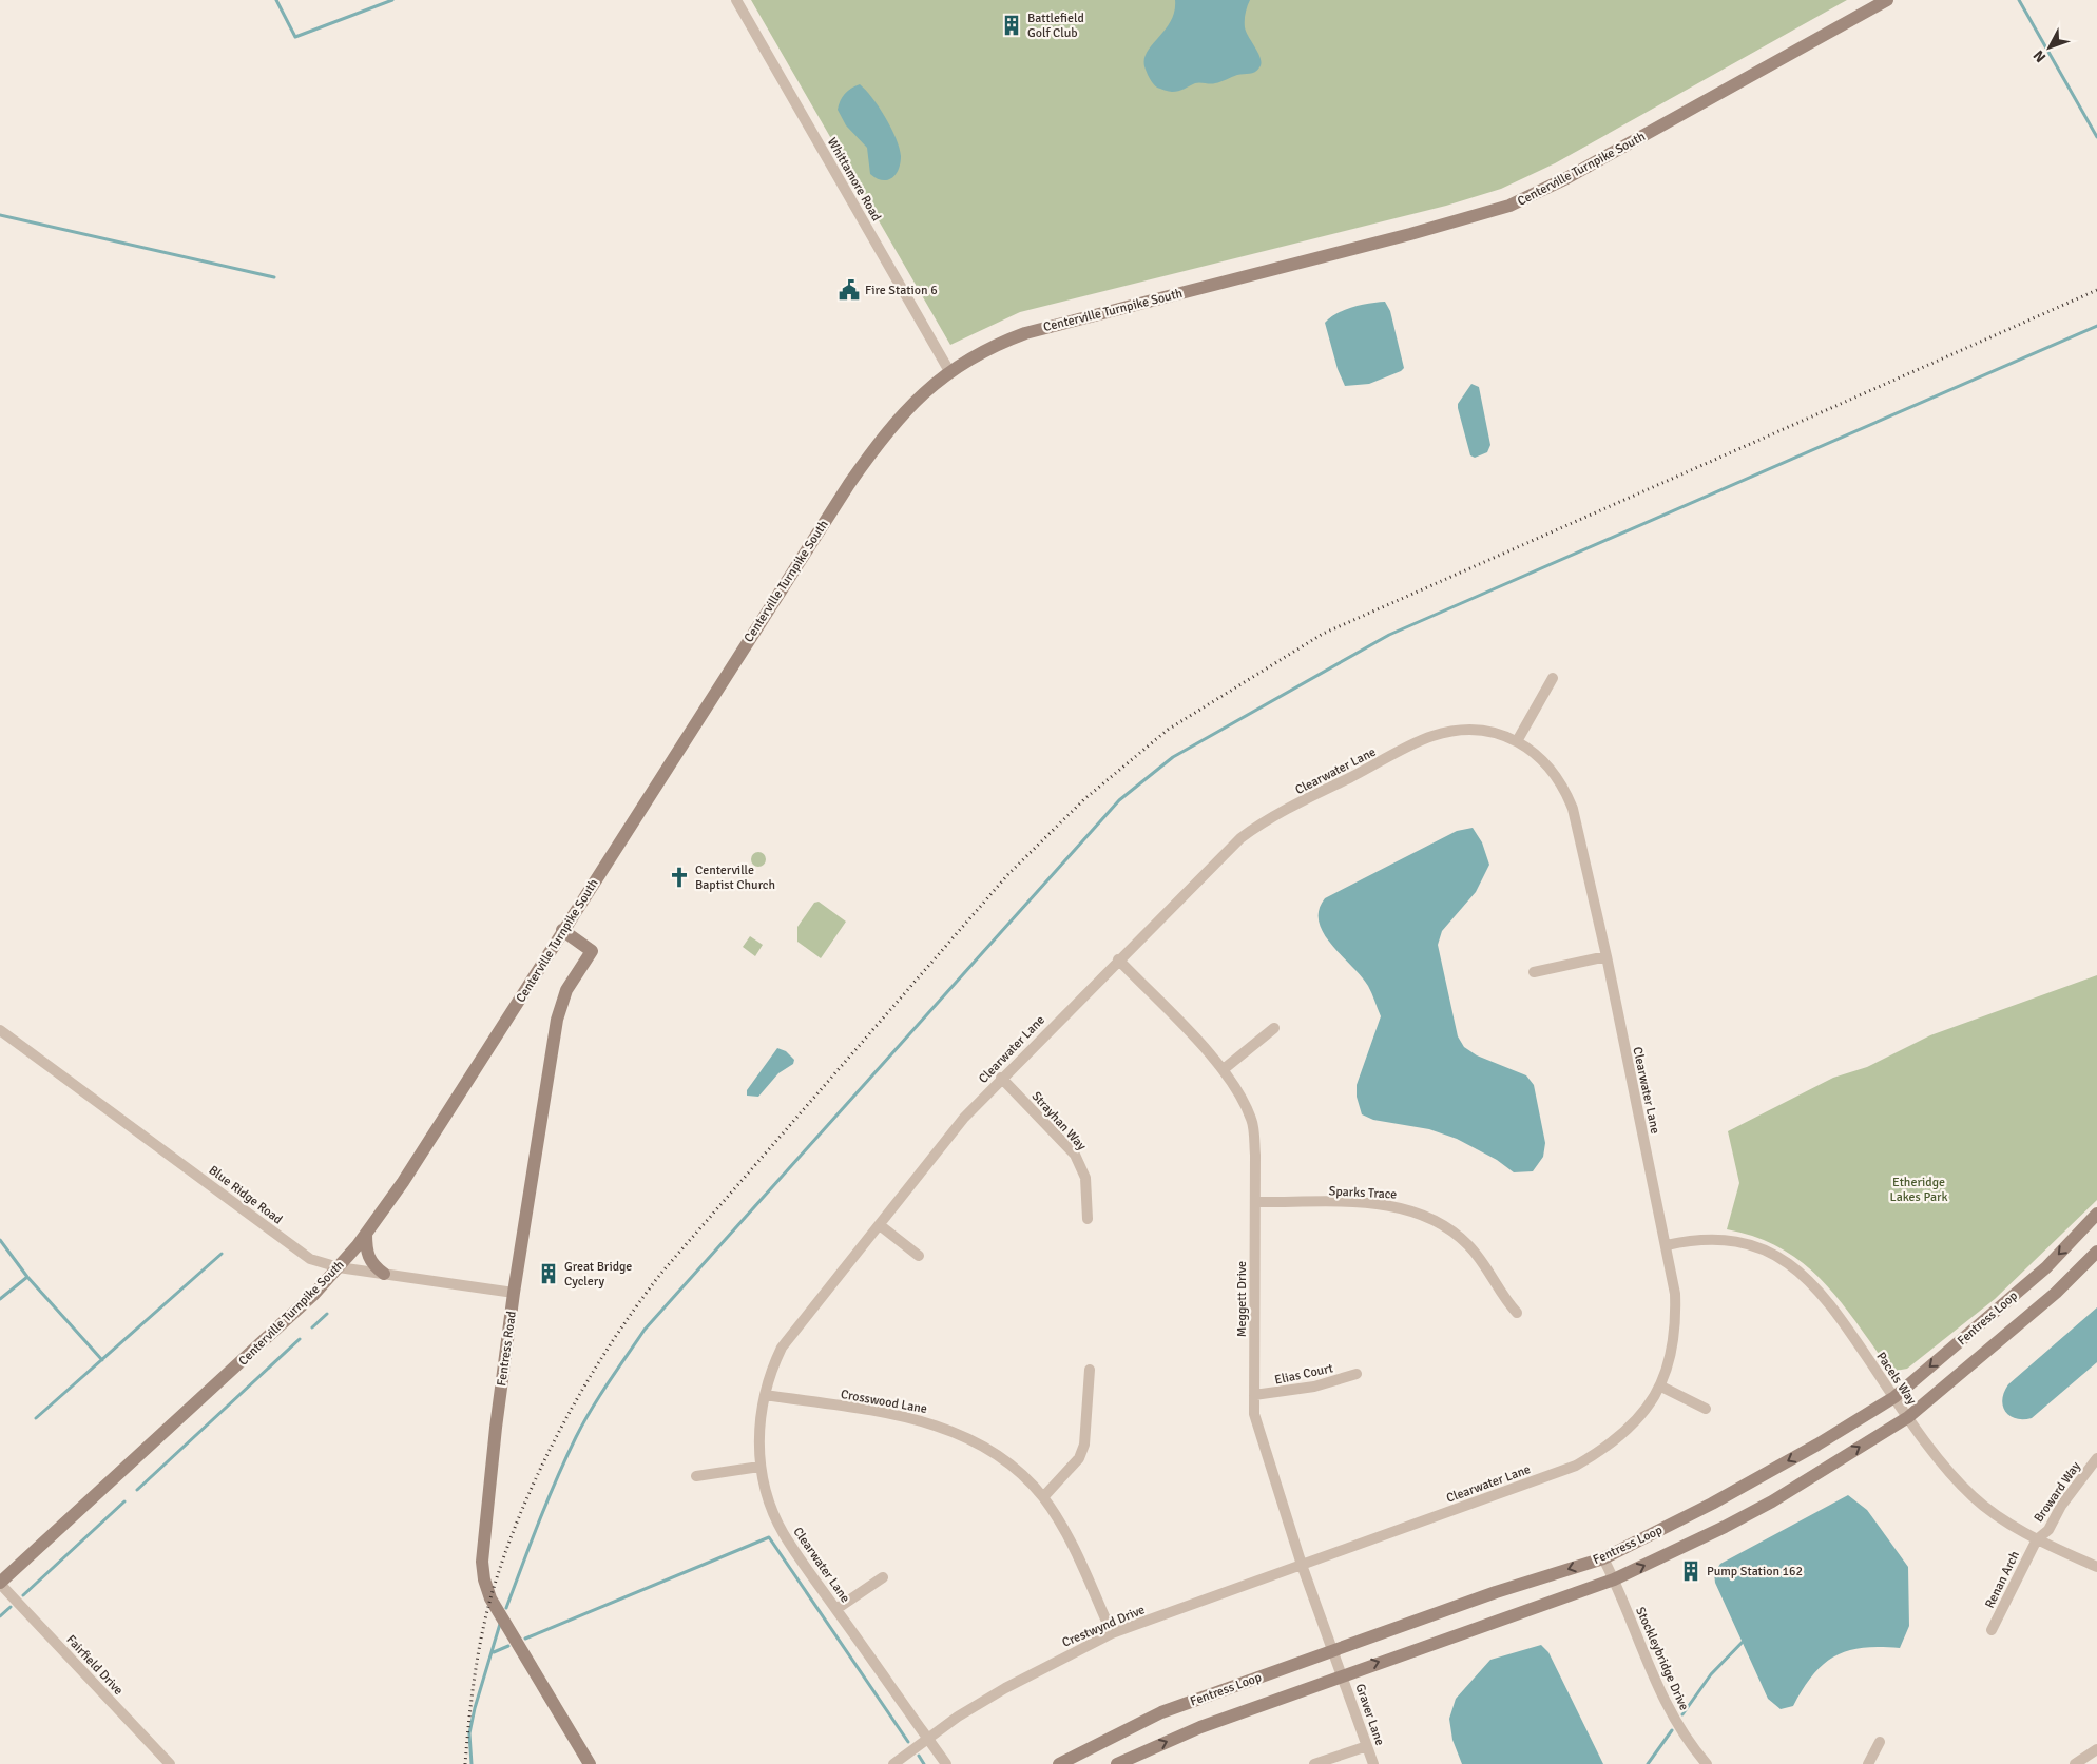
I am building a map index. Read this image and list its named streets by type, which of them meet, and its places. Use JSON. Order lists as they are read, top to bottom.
{
  "streets": {
    "street": [
      "Centerville Turnpike South",
      "Whittamore Road",
      "Clearwater Lane",
      "Strayhan Way",
      "Sparks Trace",
      "Blue Ridge Road",
      "Meggett Drive",
      "Fentress Loop",
      "Fentress Road",
      "Elias Court",
      "Pacels Way",
      "Crosswood Lane",
      "Broward Way",
      "Renan Arch",
      "Crestwynd Drive",
      "Stockleybridge Drive",
      "Fairfield Drive",
      "Graver Lane"
    ]
  },
  "crossings": [
    ["Centerville Turnpike South", "Whittamore Road"],
    ["Centerville Turnpike South", "Blue Ridge Road"],
    ["Centerville Turnpike South", "Fentress Road"],
    ["Centerville Turnpike South", "Fairfield Drive"],
    ["Clearwater Lane", "Strayhan Way"],
    ["Clearwater Lane", "Meggett Drive"],
    ["Clearwater Lane", "Pacels Way"],
    ["Clearwater Lane", "Crosswood Lane"],
    ["Clearwater Lane", "Crestwynd Drive"],
    ["Sparks Trace", "Meggett Drive"],
    ["Blue Ridge Road", "Fentress Road"],
    ["Meggett Drive", "Fentress Loop"],
    ["Meggett Drive", "Elias Court"],
    ["Meggett Drive", "Crestwynd Drive"],
    ["Meggett Drive", "Graver Lane"],
    ["Fentress Loop", "Pacels Way"],
    ["Fentress Loop", "Stockleybridge Drive"],
    ["Fentress Loop", "Graver Lane"],
    ["Pacels Way", "Broward Way"],
    ["Pacels Way", "Renan Arch"],
    ["Crosswood Lane", "Crestwynd Drive"],
    ["Broward Way", "Renan Arch"]
  ],
  "parks": ["Etheridge Lakes Park"],
  "places": {
    "building": ["Battlefield Golf Club", "Great Bridge Cyclery", "Pump Station 162"],
    "public building": ["Fire Station 6"],
    "church": ["Centerville Baptist Church"]
  },
  "north": "bottom left"
}
